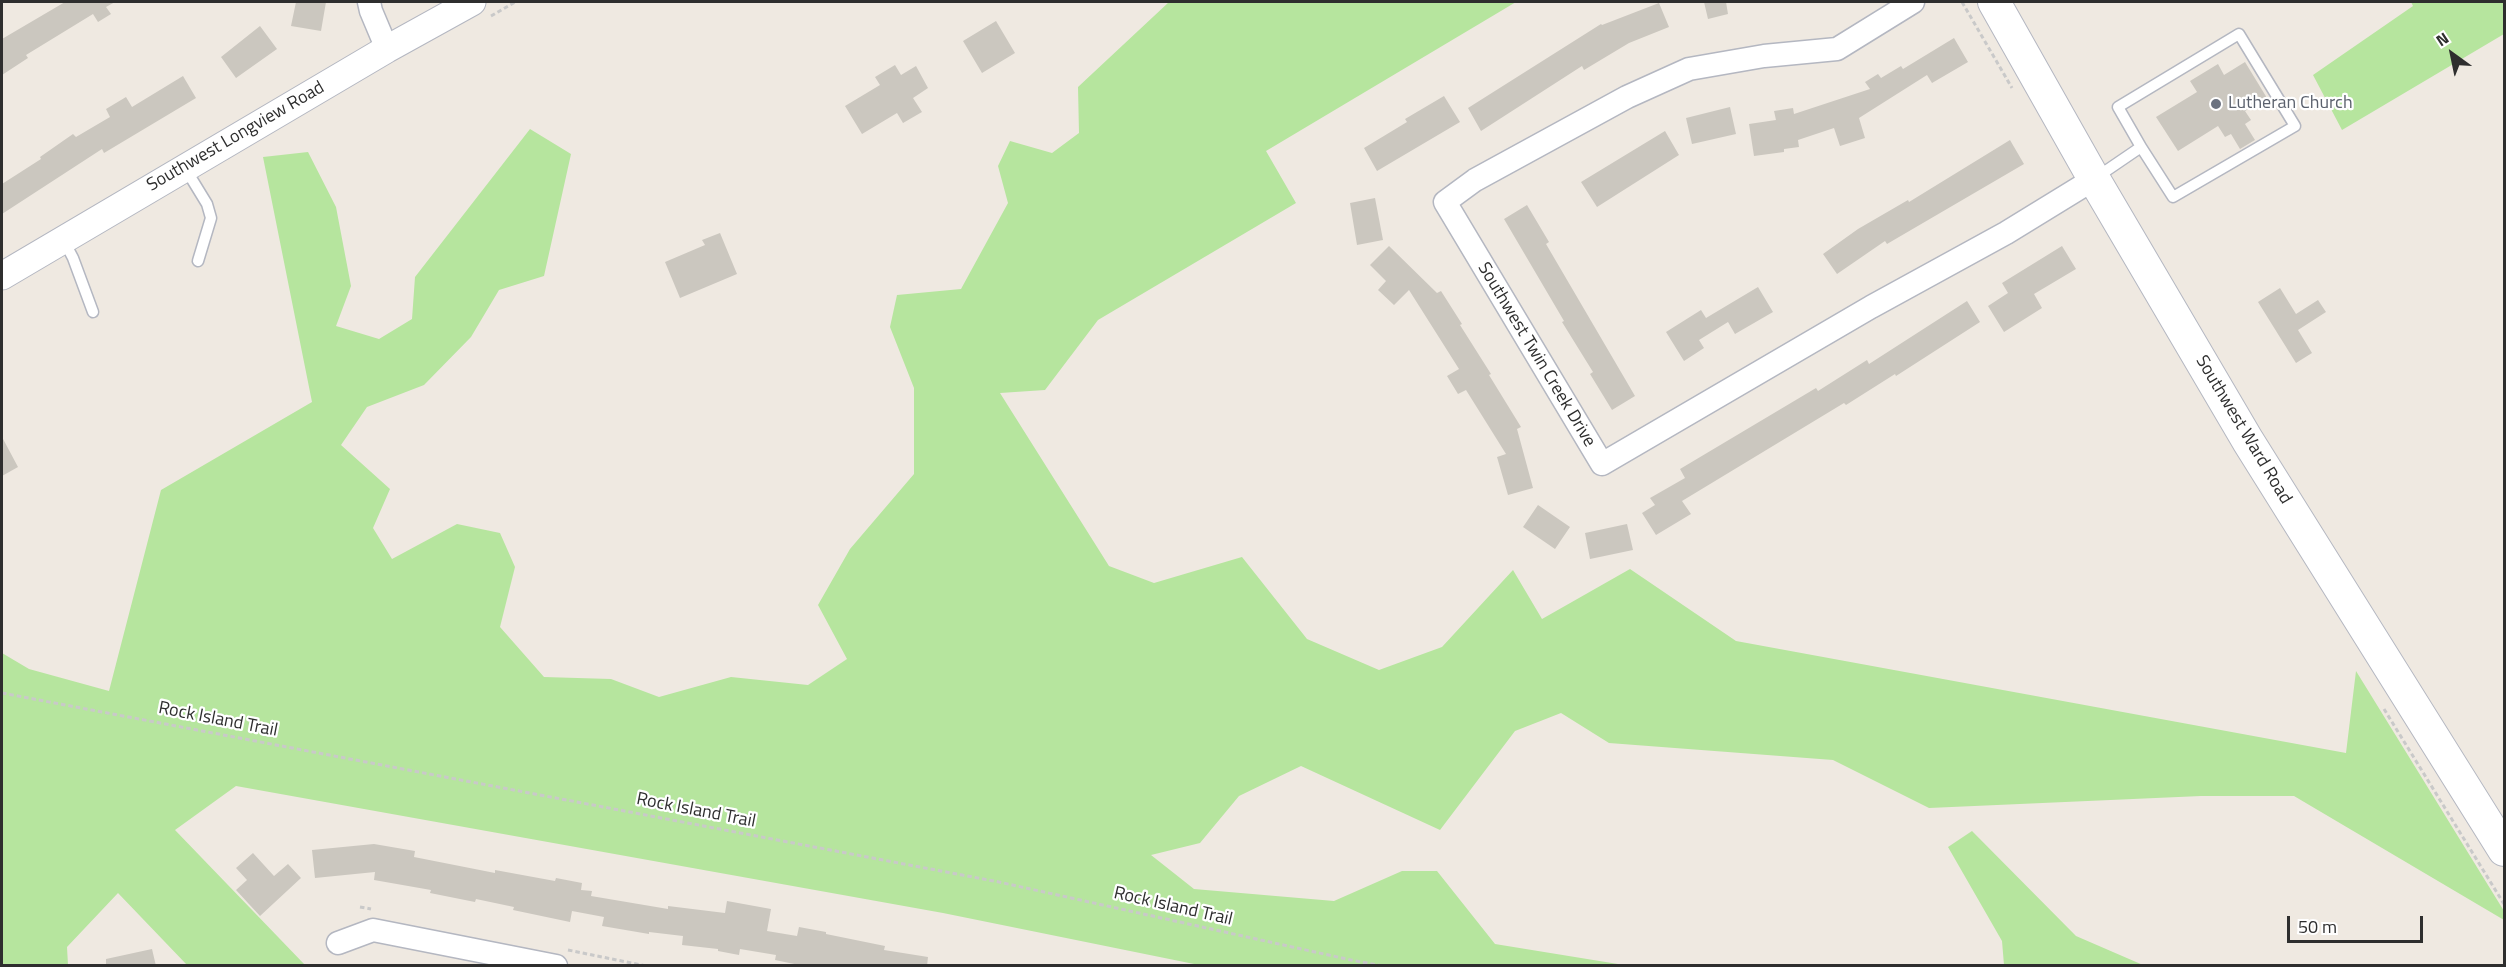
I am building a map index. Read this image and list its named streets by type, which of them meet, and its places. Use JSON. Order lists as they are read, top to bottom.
{
  "streets": {
    "main road": ["Southwest Ward Road"],
    "street": ["Southwest Longview Road", "Southwest Twin Creek Drive"],
    "path": ["Rock Island Trail"]
  },
  "crossings": [
    ["Southwest Twin Creek Drive", "Southwest Ward Road"]
  ],
  "places": ["Lutheran Church"],
  "scale_bar": "50 m",
  "north": "top left"
}
